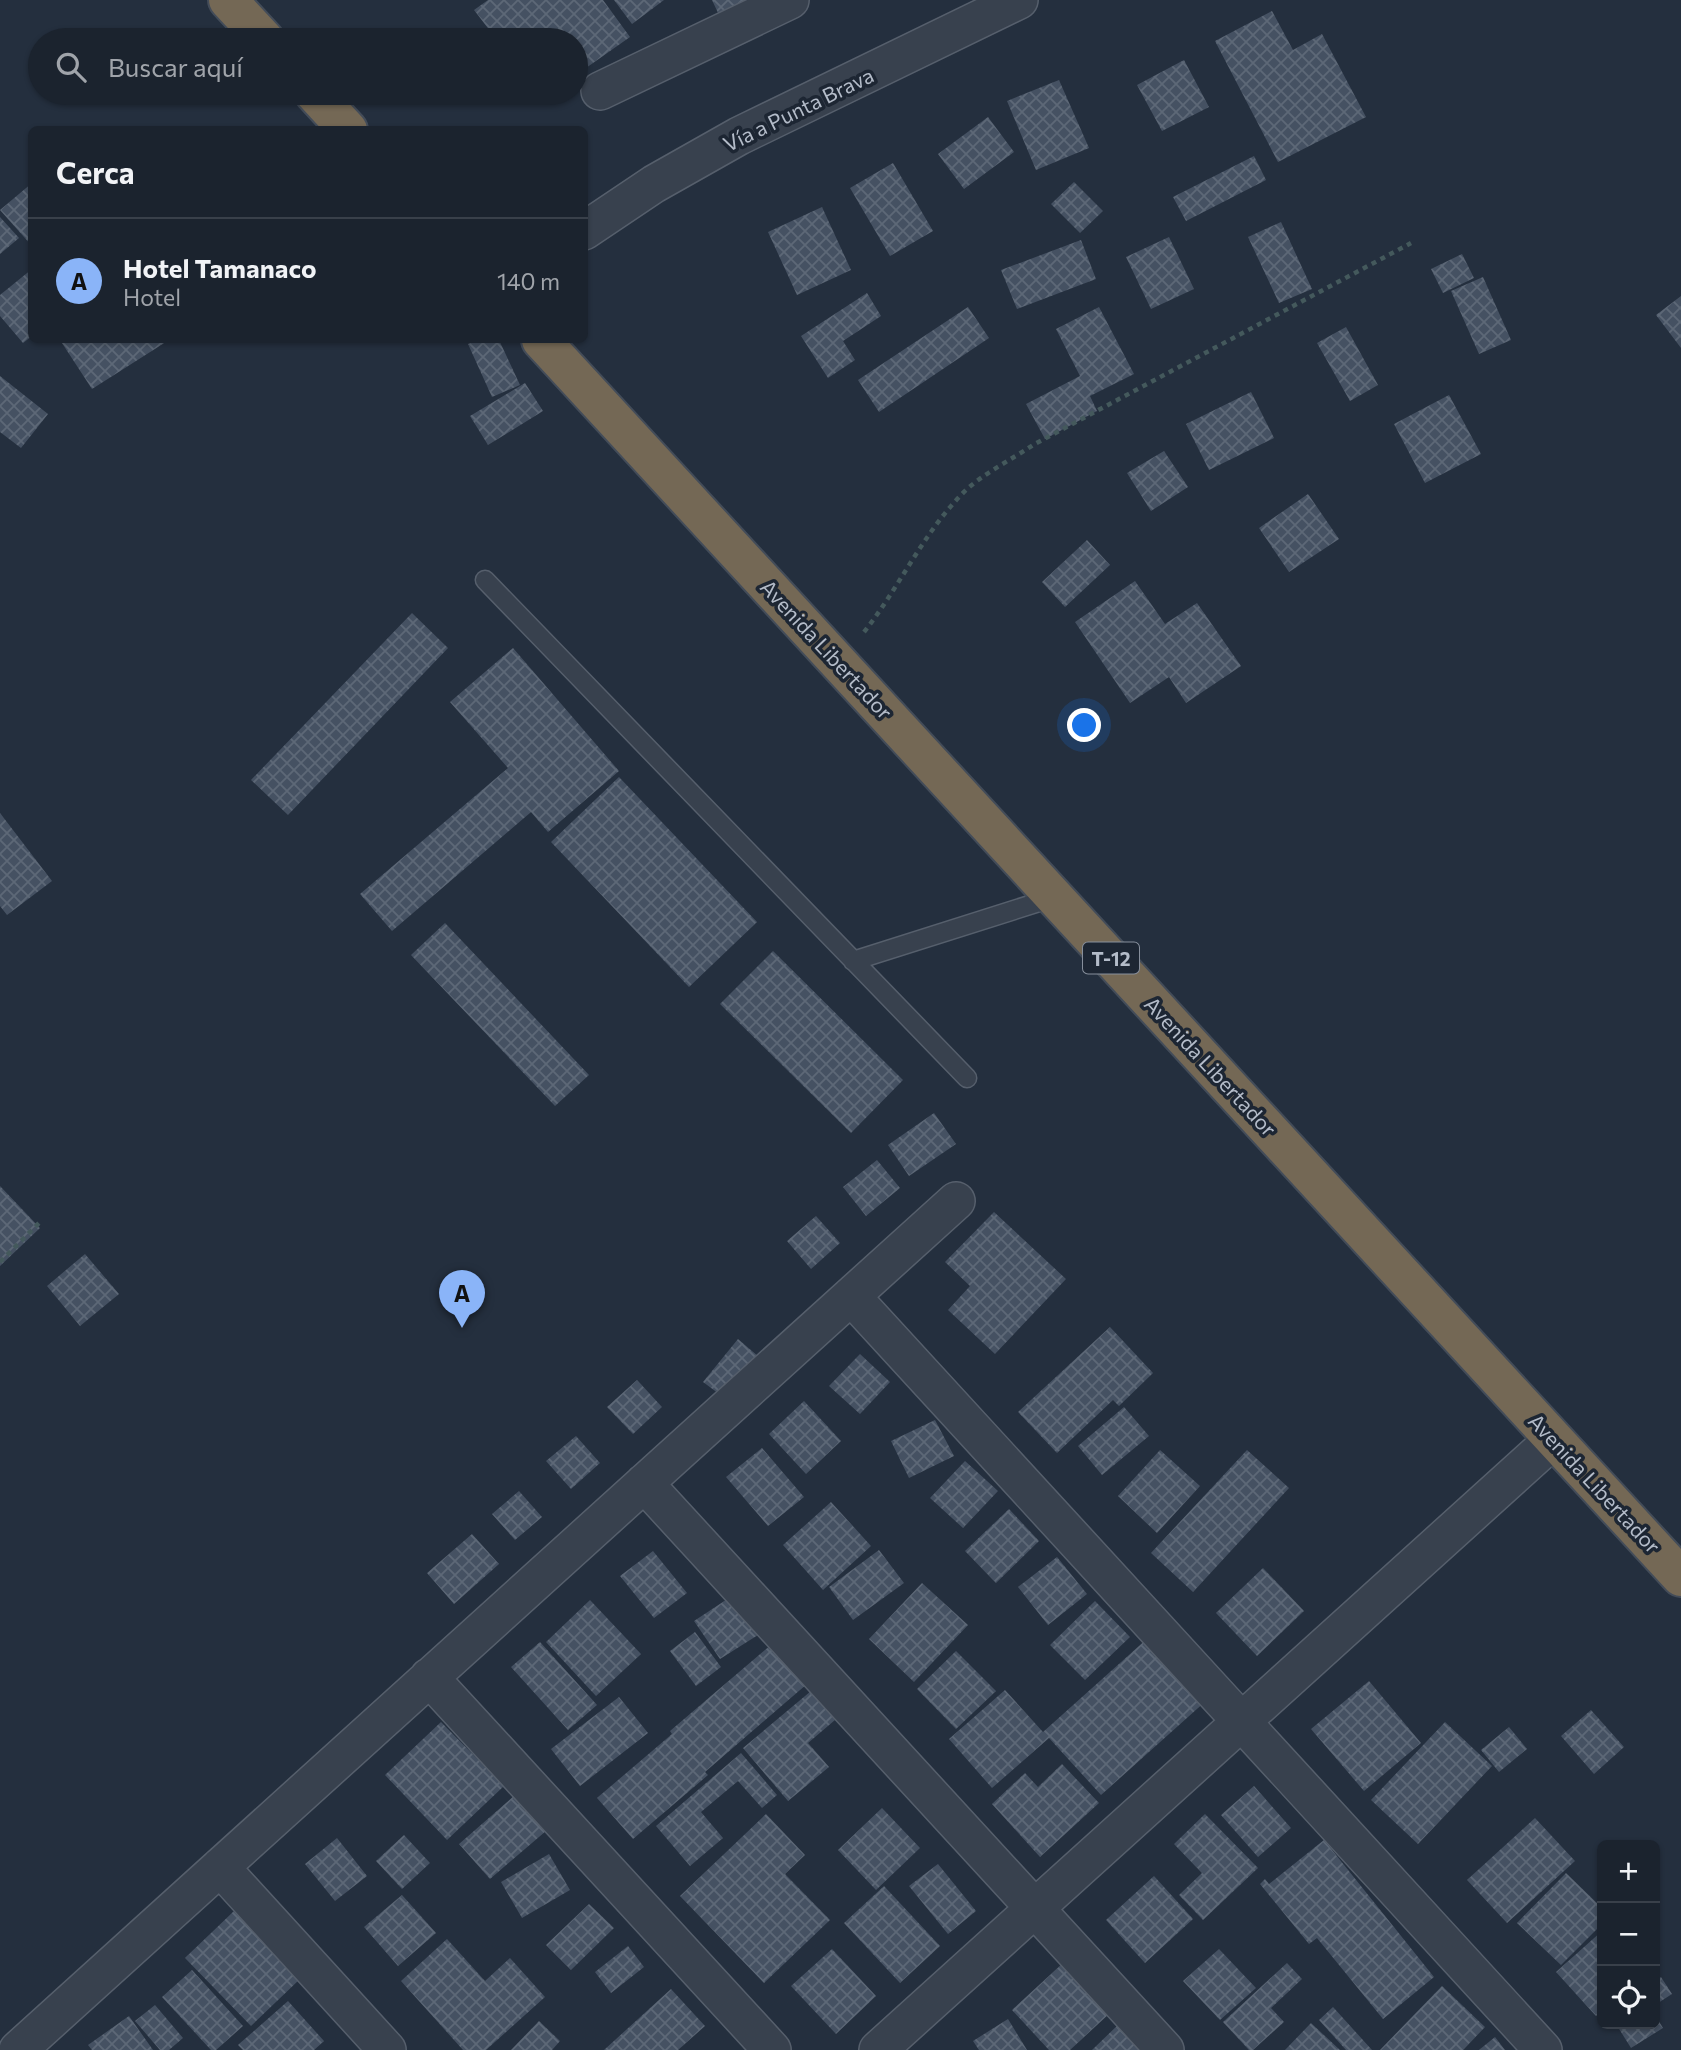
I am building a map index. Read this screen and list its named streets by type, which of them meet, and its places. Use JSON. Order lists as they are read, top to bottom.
{
  "streets": {
    "highway": ["Avenida Libertador", "T-12"],
    "street": ["Vía a Punta Brava"]
  },
  "page": {
    "search": "Buscar aquí",
    "heading": "Cerca",
    "list": [
      {
        "mark": "A",
        "name": "Hotel Tamanaco",
        "note": "Hotel",
        "value": "140 m"
      }
    ],
    "pins": "A",
    "map_buttons": ["+", "−"]
  }
}
